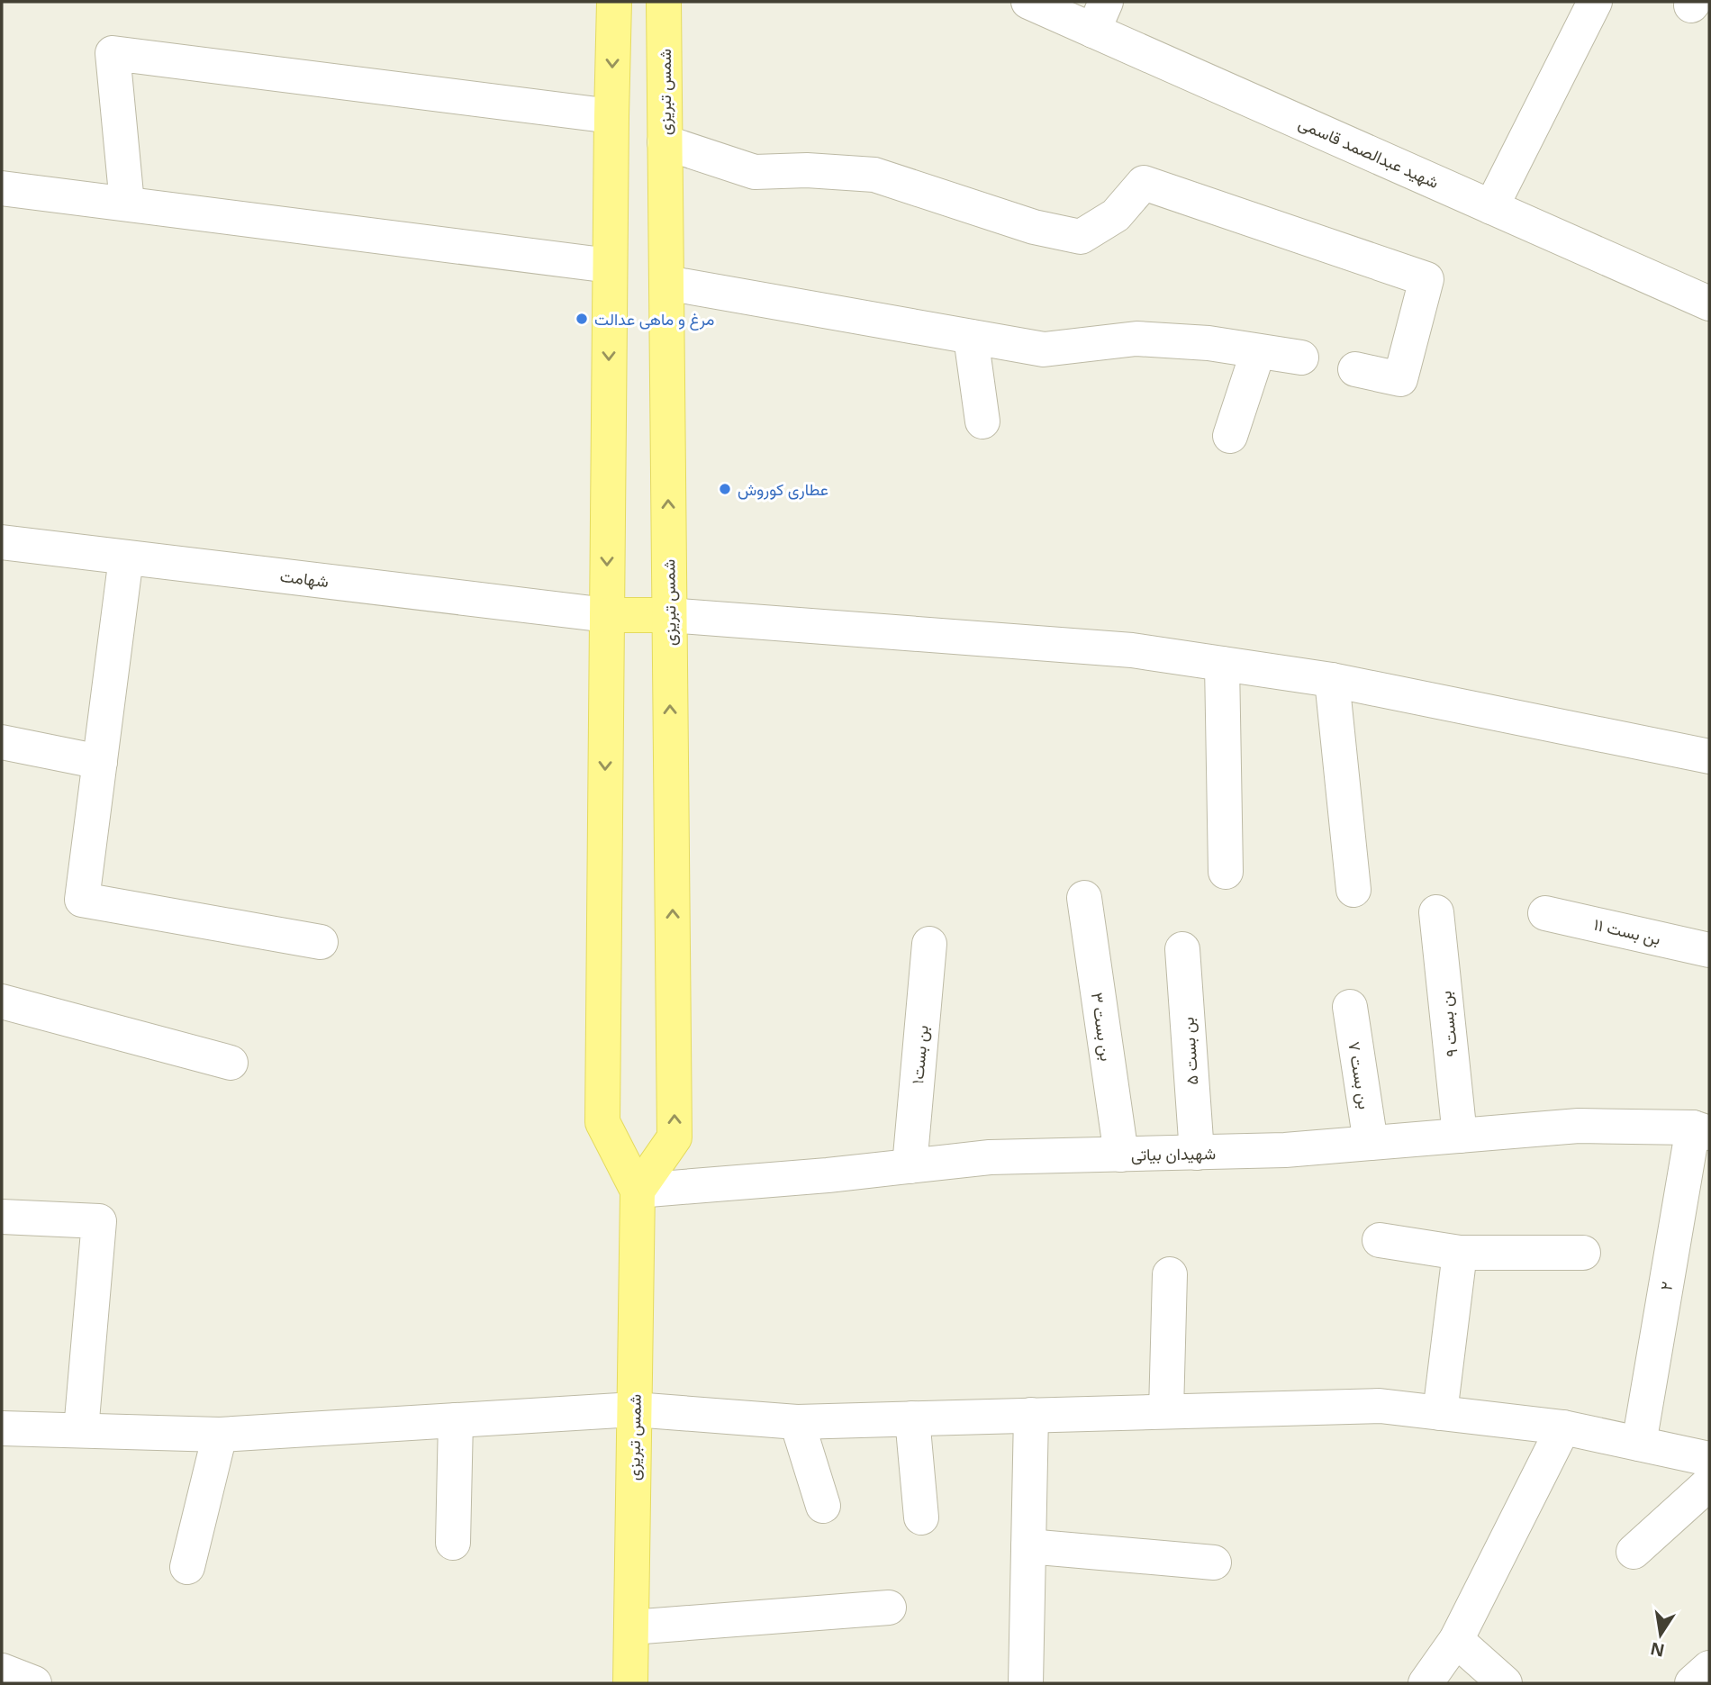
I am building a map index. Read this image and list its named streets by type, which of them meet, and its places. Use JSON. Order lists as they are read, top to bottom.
{
  "streets": {
    "main road": ["شمس تبریزی"],
    "street": [
      "شهید عبدالصمد قاسمی",
      "شهامت",
      "بن بست ۱۱",
      "بن بست ۹",
      "بن بست ۳",
      "بن بست ۵",
      "بن بست۱",
      "بن بست ۷",
      "شهیدان بیاتی",
      "۲"
    ]
  },
  "crossings": [
    ["شمس تبریزی", "شهامت"],
    ["شمس تبریزی", "شهیدان بیاتی"],
    ["بن بست ۹", "شهیدان بیاتی"],
    ["بن بست ۳", "شهیدان بیاتی"],
    ["بن بست ۵", "شهیدان بیاتی"],
    ["بن بست۱", "شهیدان بیاتی"],
    ["بن بست ۷", "شهیدان بیاتی"],
    ["شهیدان بیاتی", "۲"]
  ],
  "places": ["مرغ و ماهی عدالت", "عطاری کوروش"],
  "north": "bottom"
}
